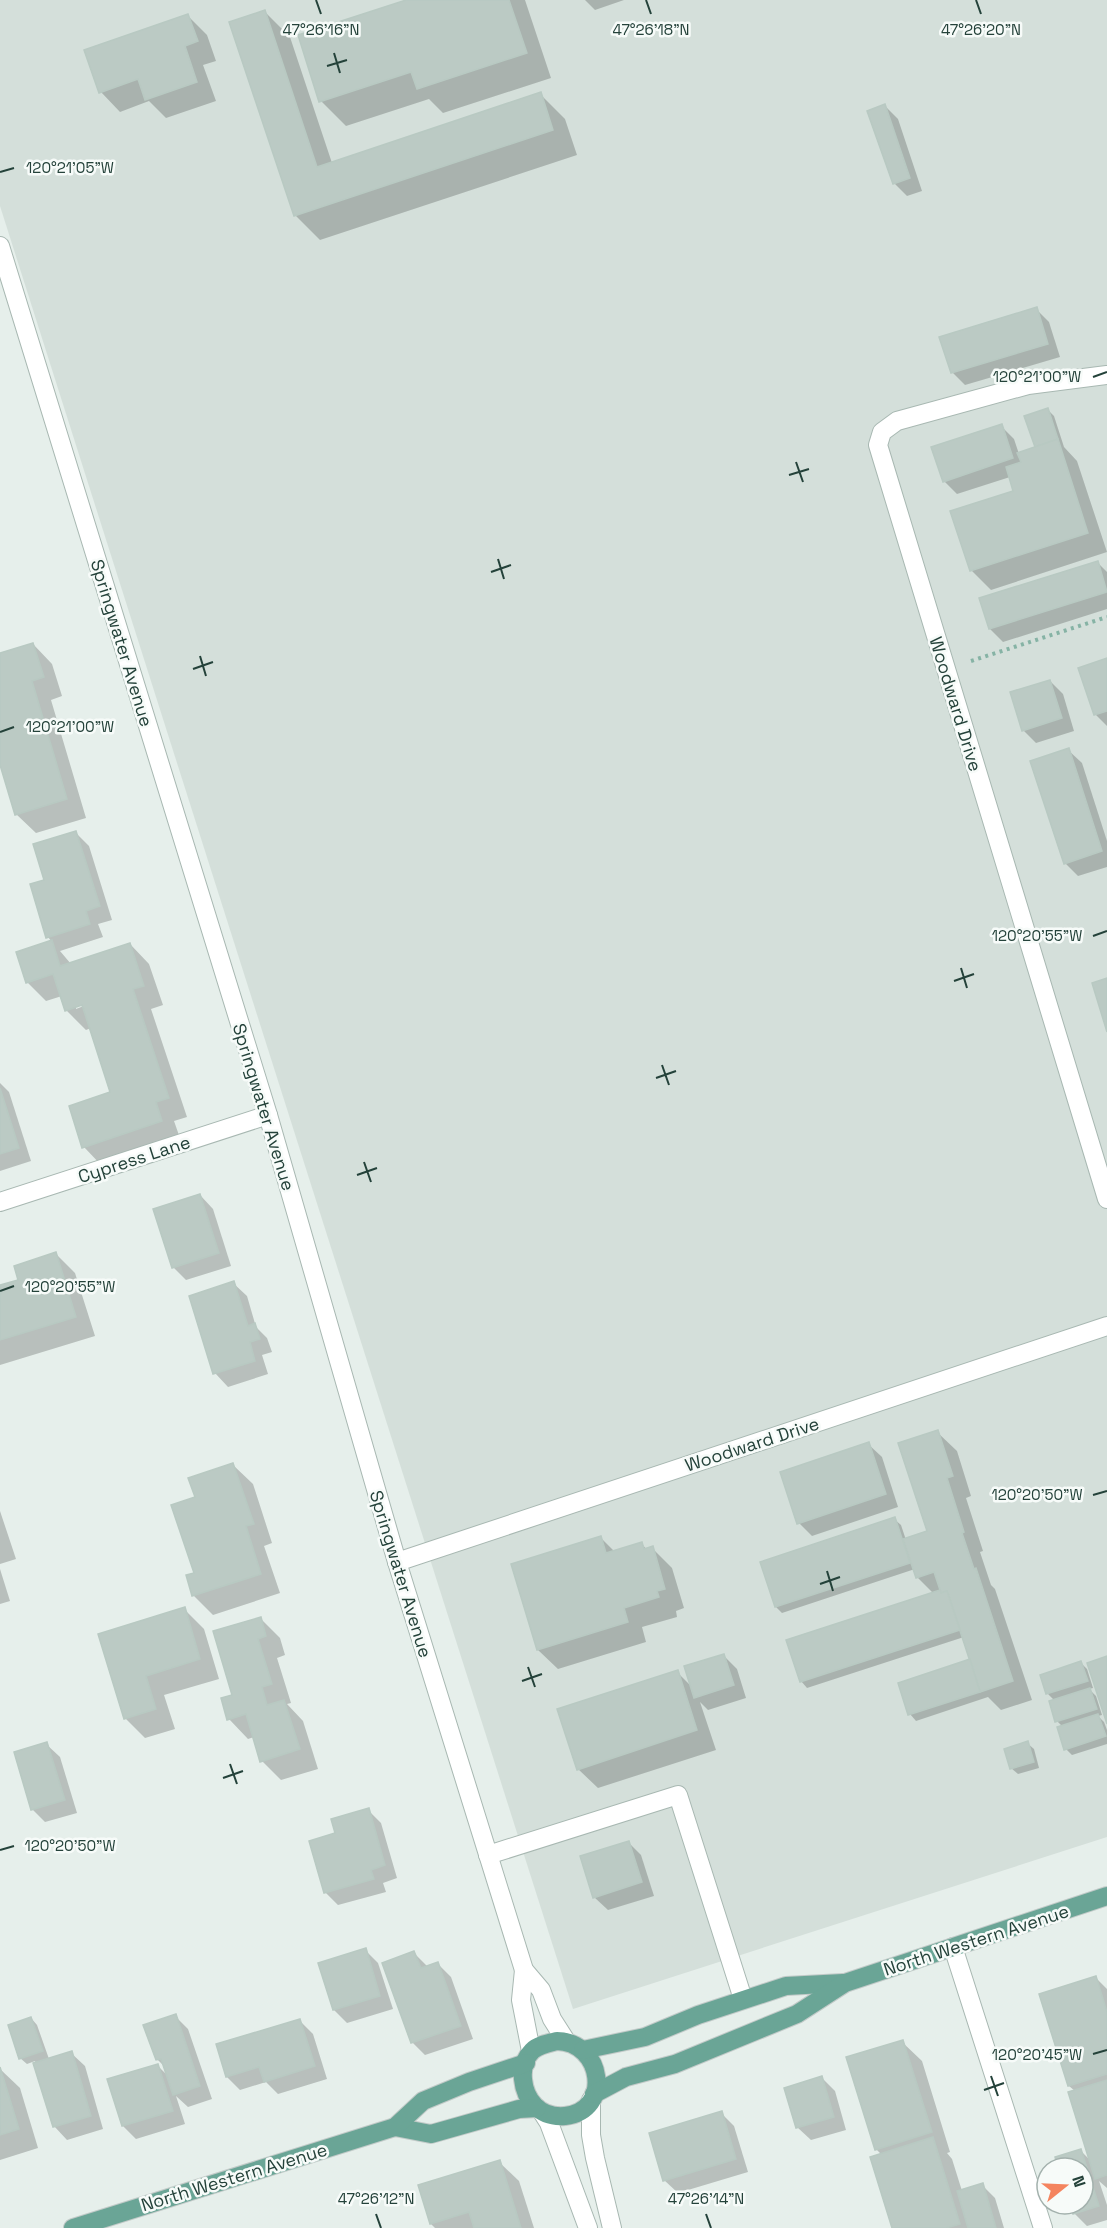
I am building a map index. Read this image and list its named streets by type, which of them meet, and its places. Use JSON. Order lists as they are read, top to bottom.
{
  "streets": {
    "main road": ["North Western Avenue"],
    "street": ["Springwater Avenue", "Woodward Drive", "Cypress Lane"]
  },
  "crossings": [
    ["Springwater Avenue", "Woodward Drive"],
    ["Springwater Avenue", "Cypress Lane"],
    ["Springwater Avenue", "North Western Avenue"]
  ],
  "north": "right",
  "coordinates": [
    "47°26'16\"N",
    "47°26'18\"N",
    "47°26'20\"N",
    "120°21'05\"W",
    "120°21'00\"W",
    "120°20'55\"W",
    "120°20'50\"W",
    "120°20'45\"W",
    "47°26'12\"N",
    "47°26'14\"N"
  ]
}
